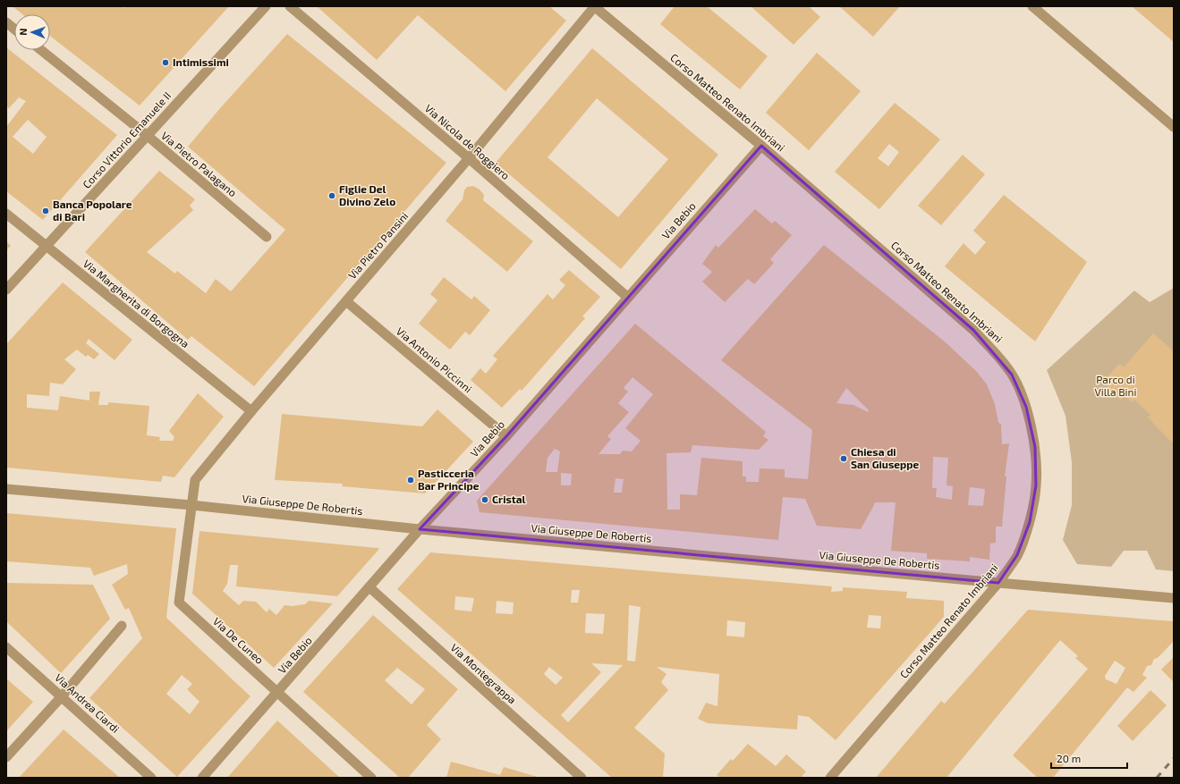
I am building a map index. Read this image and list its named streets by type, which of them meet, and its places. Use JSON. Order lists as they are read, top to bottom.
{
  "streets": {
    "street": [
      "Corso Matteo Renato Imbriani",
      "Corso Vittorio Emanuele II",
      "Via Nicola de Roggiero",
      "Via Pietro Palagano",
      "Via Bebio",
      "Via Pietro Pansini",
      "Via Margherita di Borgogna",
      "Via Antonio Piccinni",
      "Via Giuseppe De Robertis",
      "Via De Cuneo",
      "Via Montegrappa",
      "Via Andrea Ciardi"
    ]
  },
  "crossings": [
    ["Corso Matteo Renato Imbriani", "Via Bebio"],
    ["Corso Matteo Renato Imbriani", "Via Pietro Pansini"],
    ["Corso Matteo Renato Imbriani", "Via Giuseppe De Robertis"],
    ["Corso Vittorio Emanuele II", "Via Pietro Palagano"],
    ["Corso Vittorio Emanuele II", "Via Margherita di Borgogna"],
    ["Via Nicola de Roggiero", "Via Bebio"],
    ["Via Nicola de Roggiero", "Via Pietro Pansini"],
    ["Via Bebio", "Via Antonio Piccinni"],
    ["Via Bebio", "Via Giuseppe De Robertis"],
    ["Via Bebio", "Via De Cuneo"],
    ["Via Bebio", "Via Montegrappa"],
    ["Via Pietro Pansini", "Via Margherita di Borgogna"],
    ["Via Pietro Pansini", "Via Antonio Piccinni"],
    ["Via Pietro Pansini", "Via Giuseppe De Robertis"],
    ["Via Pietro Pansini", "Via De Cuneo"],
    ["Via Giuseppe De Robertis", "Via De Cuneo"]
  ],
  "parks": ["Parco di Villa Bini"],
  "places": [
    "Intimissimi",
    "Figlie Del Divino Zelo",
    "Banca Popolare di Bari",
    "Chiesa di San Giuseppe",
    "Pasticceria Bar Principe",
    "Cristal"
  ],
  "scale_bar": "20 m",
  "north": "left"
}
